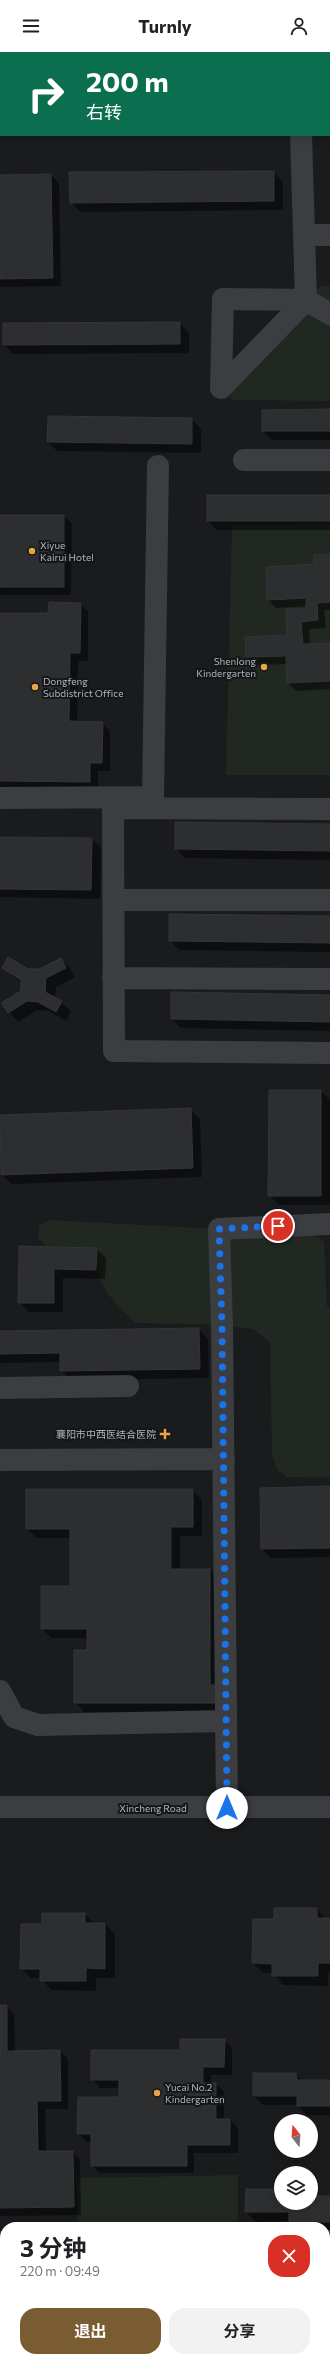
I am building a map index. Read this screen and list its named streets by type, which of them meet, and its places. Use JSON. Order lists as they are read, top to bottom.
{
  "streets": {
    "street": ["Xincheng Road"]
  },
  "places": {
    "other": [
      "Xiyue Kairui Hotel",
      "Shenlong Kindergarten",
      "Dongfeng Subdistrict Office",
      "Yucai No.2 Kindergarten"
    ],
    "health": ["襄阳市中西医结合医院"]
  },
  "north": "top",
  "page": {
    "header": "Turnly",
    "turn": ["200 m", "右转"],
    "heading": ["3 分钟", "220 m · 09:49"],
    "buttons": ["退出", "分享"]
  }
}
